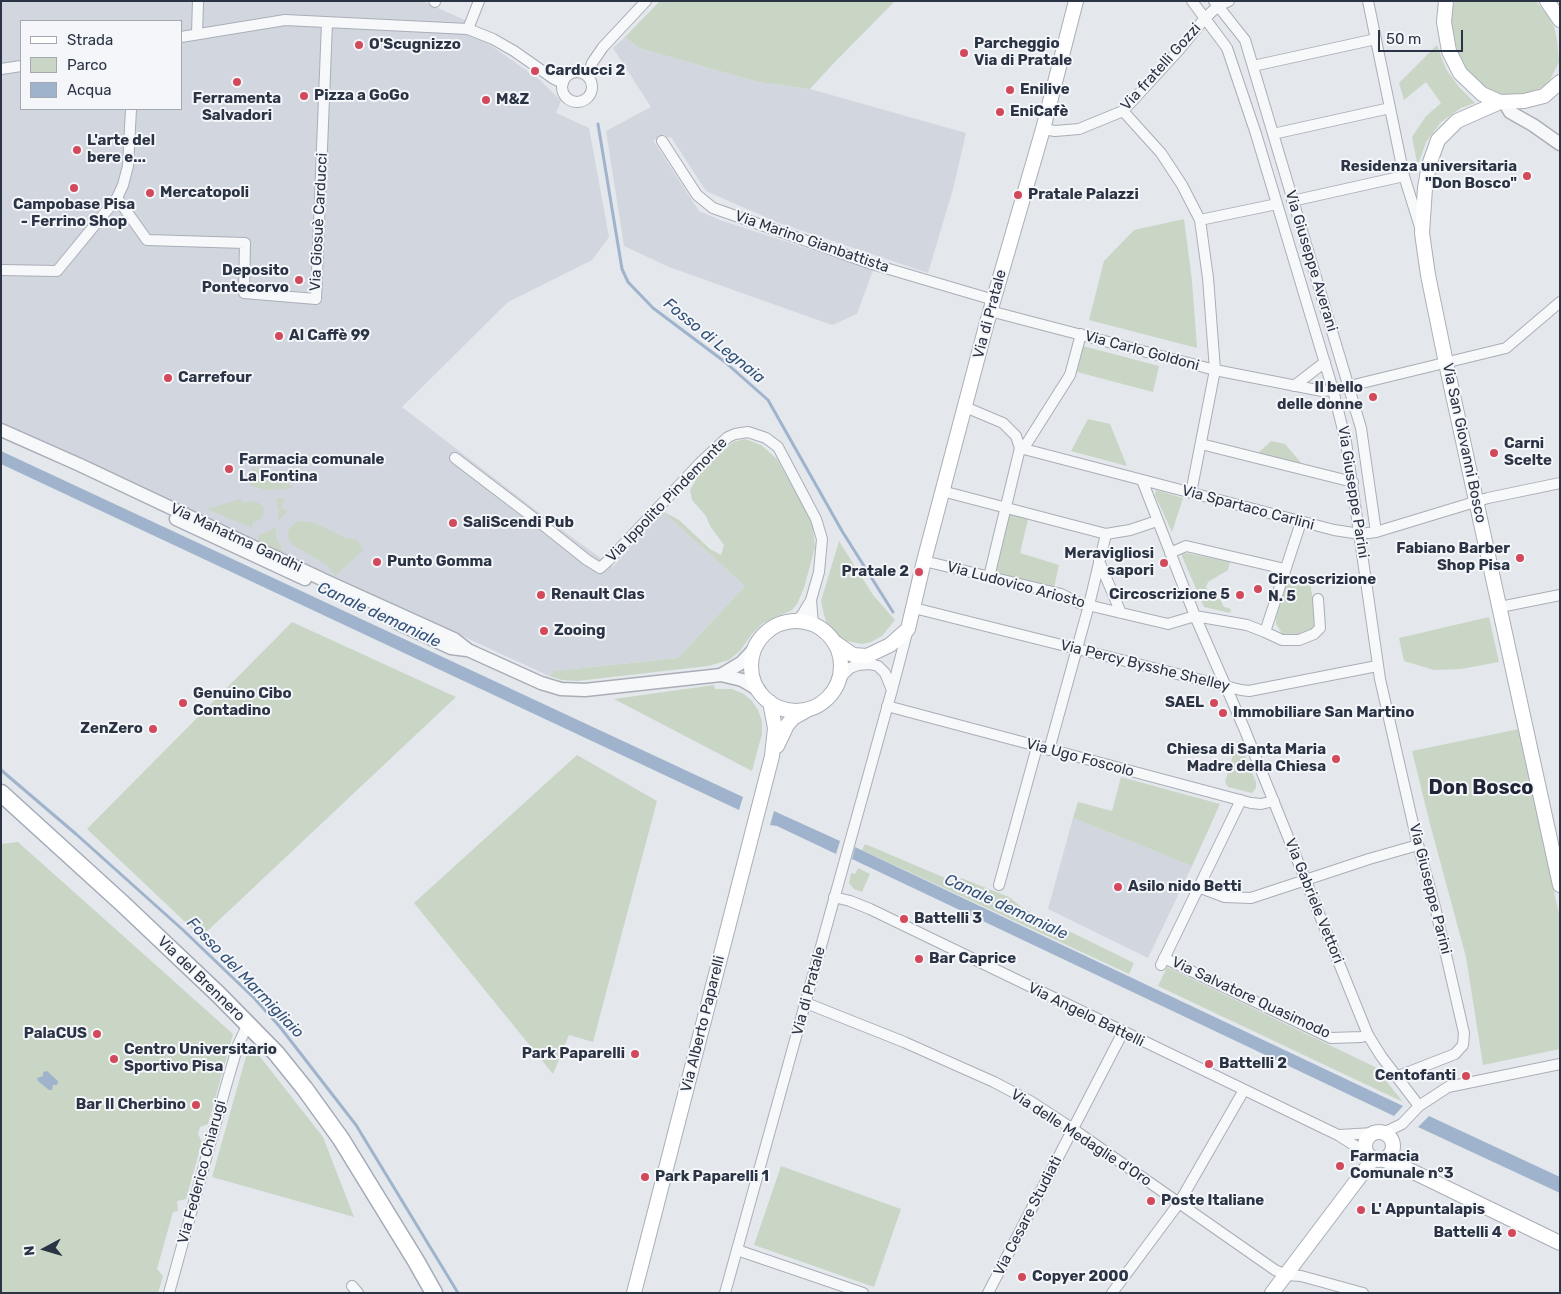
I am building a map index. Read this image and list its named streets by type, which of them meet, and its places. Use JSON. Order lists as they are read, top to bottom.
{
  "streets": {
    "main road": [
      "Via di Pratale",
      "Via San Giovanni Bosco",
      "Via del Brennero",
      "Via Angelo Battelli",
      "Via Alberto Paparelli"
    ],
    "street": [
      "Via fratelli Gozzi",
      "Via Giosuè Carducci",
      "Via Marino Gianbattista",
      "Via Giuseppe Averani",
      "Via Carlo Goldoni",
      "Via Giuseppe Parini",
      "Via Ippolito Pindemonte",
      "Via Spartaco Carlini",
      "Via Mahatma Gandhi",
      "Via Ludovico Ariosto",
      "Via Percy Bysshe Shelley",
      "Via Ugo Foscolo",
      "Via Gabriele Vettori",
      "Via Salvatore Quasimodo",
      "Via delle Medaglie d'Oro",
      "Via Federico Chiarugi",
      "Via Cesare Studiati"
    ]
  },
  "crossings": [
    ["Via fratelli Gozzi", "Via Giuseppe Averani"],
    ["Via fratelli Gozzi", "Via di Pratale"],
    ["Via fratelli Gozzi", "Via Giuseppe Parini"],
    ["Via Marino Gianbattista", "Via di Pratale"],
    ["Via Marino Gianbattista", "Via Carlo Goldoni"],
    ["Via Giuseppe Averani", "Via Carlo Goldoni"],
    ["Via Giuseppe Averani", "Via Spartaco Carlini"],
    ["Via di Pratale", "Via Carlo Goldoni"],
    ["Via di Pratale", "Via Ludovico Ariosto"],
    ["Via di Pratale", "Via Percy Bysshe Shelley"],
    ["Via di Pratale", "Via Ugo Foscolo"],
    ["Via di Pratale", "Via Angelo Battelli"],
    ["Via di Pratale", "Via delle Medaglie d'Oro"],
    ["Via Carlo Goldoni", "Via San Giovanni Bosco"],
    ["Via Carlo Goldoni", "Via Giuseppe Parini"],
    ["Via San Giovanni Bosco", "Via Spartaco Carlini"],
    ["Via Giuseppe Parini", "Via Spartaco Carlini"],
    ["Via Giuseppe Parini", "Via Percy Bysshe Shelley"],
    ["Via Giuseppe Parini", "Via Gabriele Vettori"],
    ["Via Ippolito Pindemonte", "Via Mahatma Gandhi"],
    ["Via Ippolito Pindemonte", "Via Alberto Paparelli"],
    ["Via Spartaco Carlini", "Via Gabriele Vettori"],
    ["Via Mahatma Gandhi", "Via Alberto Paparelli"],
    ["Via Ludovico Ariosto", "Via Gabriele Vettori"],
    ["Via Percy Bysshe Shelley", "Via Gabriele Vettori"],
    ["Via Ugo Foscolo", "Via Gabriele Vettori"],
    ["Via Ugo Foscolo", "Via Salvatore Quasimodo"],
    ["Via Gabriele Vettori", "Via Salvatore Quasimodo"],
    ["Via del Brennero", "Via Federico Chiarugi"],
    ["Via Angelo Battelli", "Via Cesare Studiati"],
    ["Via delle Medaglie d'Oro", "Via Cesare Studiati"]
  ],
  "districts": ["Don Bosco"],
  "water": ["Fosso di Legnaia", "Canale demaniale", "Fosso del Marmigliaio"],
  "places": [
    "O'Scugnizzo",
    "Parcheggio Via di Pratale",
    "Carducci 2",
    "Ferramenta Salvadori",
    "Enilive",
    "Pizza a GoGo",
    "M&Z",
    "EniCafè",
    "L'arte del bere e...",
    "Residenza universitaria \"Don Bosco\"",
    "Campobase Pisa - Ferrino Shop",
    "Mercatopoli",
    "Pratale Palazzi",
    "Deposito Pontecorvo",
    "Al Caffè 99",
    "Carrefour",
    "Il bello delle donne",
    "Carni Scelte",
    "Farmacia comunale La Fontina",
    "SaliScendi Pub",
    "Fabiano Barber Shop Pisa",
    "Punto Gomma",
    "Meravigliosi sapori",
    "Pratale 2",
    "Circoscrizione N. 5",
    "Renault Clas",
    "Circoscrizione 5",
    "Zooing",
    "Genuino Cibo Contadino",
    "SAEL",
    "Immobiliare San Martino",
    "ZenZero",
    "Chiesa di Santa Maria Madre della Chiesa",
    "Asilo nido Betti",
    "Battelli 3",
    "Bar Caprice",
    "PalaCUS",
    "Park Paparelli",
    "Centro Universitario Sportivo Pisa",
    "Battelli 2",
    "Centofanti",
    "Bar Il Cherbino",
    "Farmacia Comunale n°3",
    "Park Paparelli 1",
    "Poste Italiane",
    "L' Appuntalapis",
    "Battelli 4",
    "Copyer 2000"
  ],
  "legend": ["Strada", "Parco", "Acqua"],
  "scale_bar": "50 m",
  "north": "left"
}
